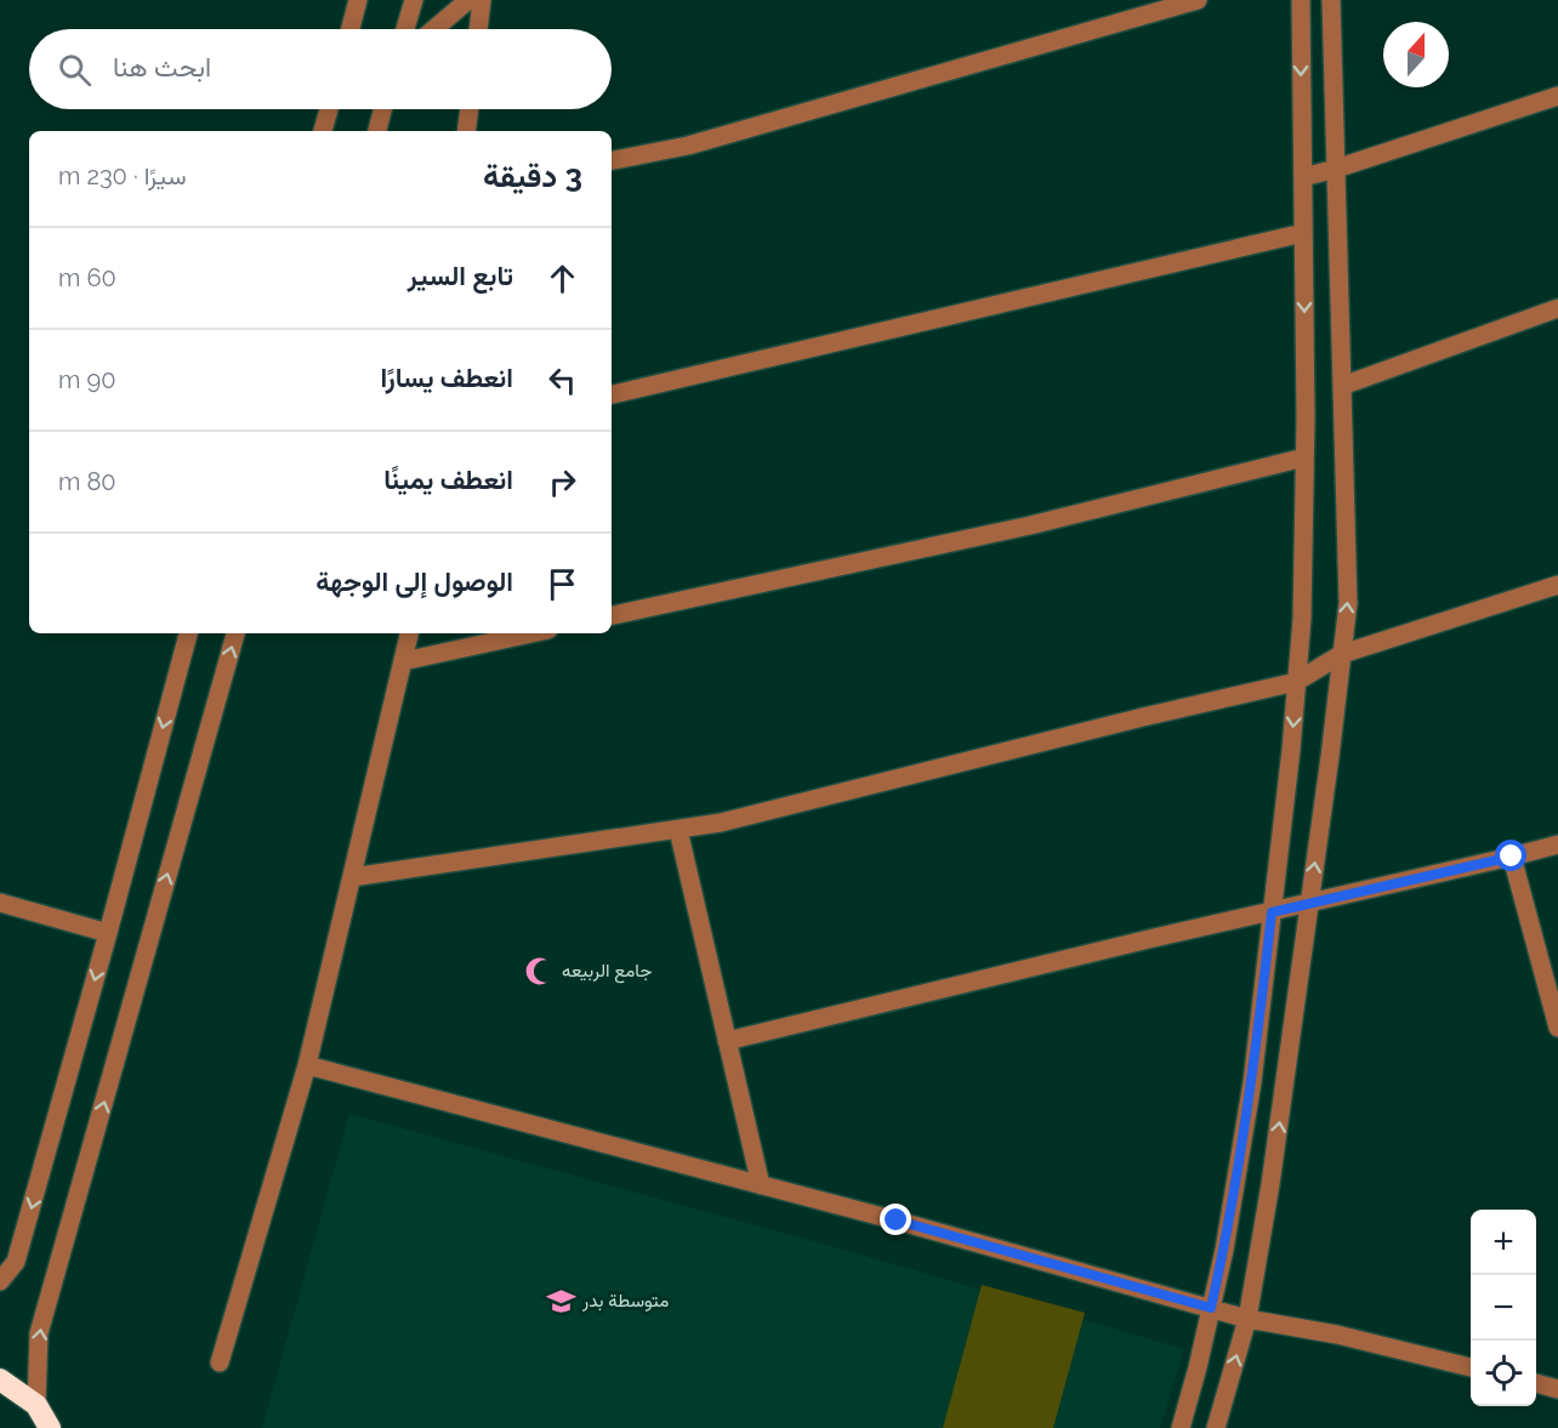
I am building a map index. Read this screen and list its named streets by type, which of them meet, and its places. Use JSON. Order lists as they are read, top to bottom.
{
  "places": {
    "mosque": ["جامع الربيعه"],
    "school or university": ["متوسطة بدر"]
  },
  "north": "top",
  "page": {
    "search": "ابحث هنا",
    "heading": ["3 دقيقة", "سيرًا · 230 m"],
    "list": [
      ["تابع السير", "60 m"],
      ["انعطف يسارًا", "90 m"],
      ["انعطف يمينًا", "80 m"],
      "الوصول إلى الوجهة"
    ],
    "map_buttons": ["+", "−"]
  }
}
